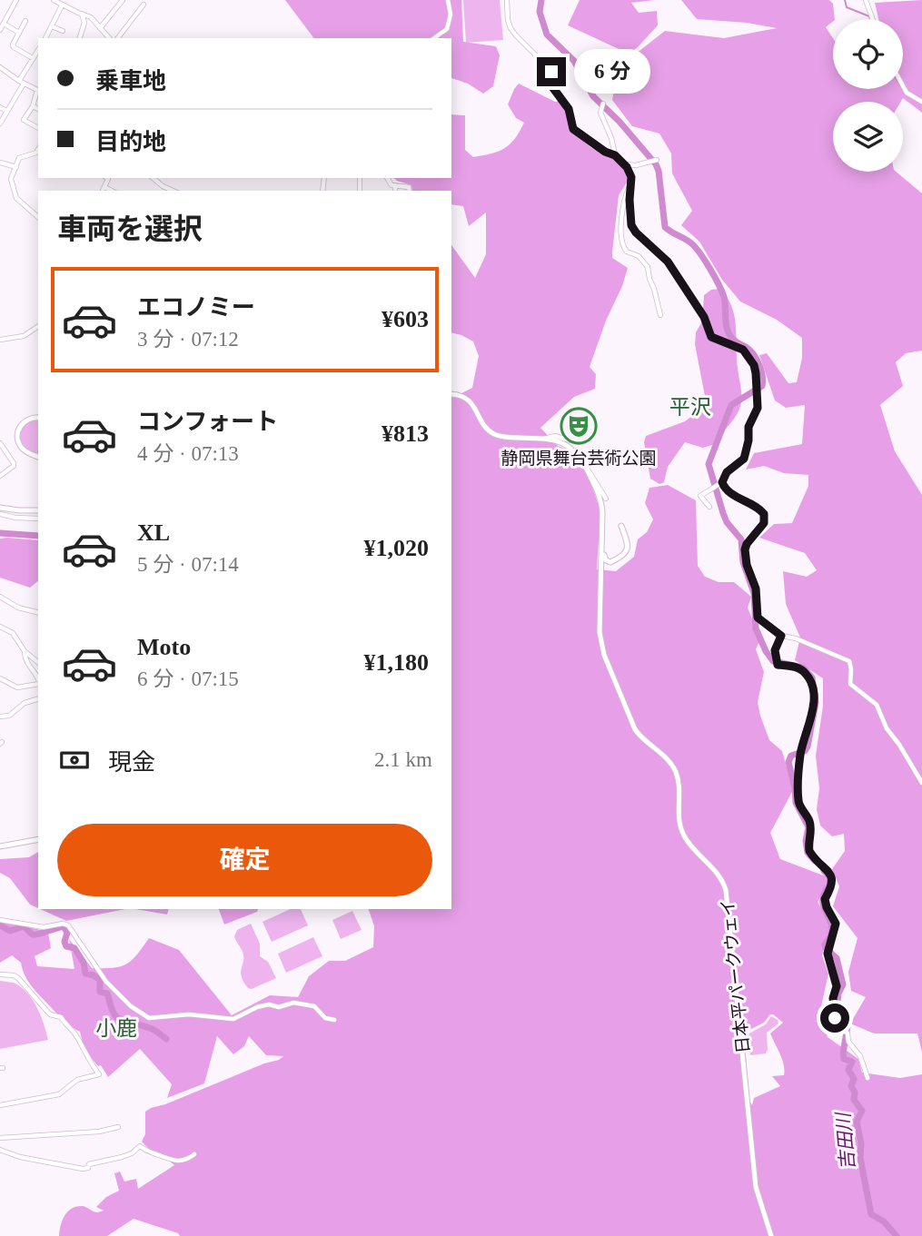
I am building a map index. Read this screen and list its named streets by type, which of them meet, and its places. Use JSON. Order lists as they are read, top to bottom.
{
  "streets": {
    "street": ["日本平パークウェイ"]
  },
  "districts": ["平沢", "小鹿"],
  "water": ["吉田川"],
  "places": {
    "theatre": ["静岡県舞台芸術公園"]
  },
  "page": {
    "banner": ["乗車地", "目的地"],
    "bubble": "6 分",
    "heading": "車両を選択",
    "list": [
      {
        "name": "エコノミー",
        "note": "3 分 · 07:12",
        "value": "¥603"
      },
      {
        "name": "コンフォート",
        "note": "4 分 · 07:13",
        "value": "¥813"
      },
      {
        "name": "XL",
        "note": "5 分 · 07:14",
        "value": "¥1,020"
      },
      {
        "name": "Moto",
        "note": "6 分 · 07:15",
        "value": "¥1,180"
      }
    ],
    "pay": ["現金", "2.1 km"],
    "buttons": "確定"
  }
}
